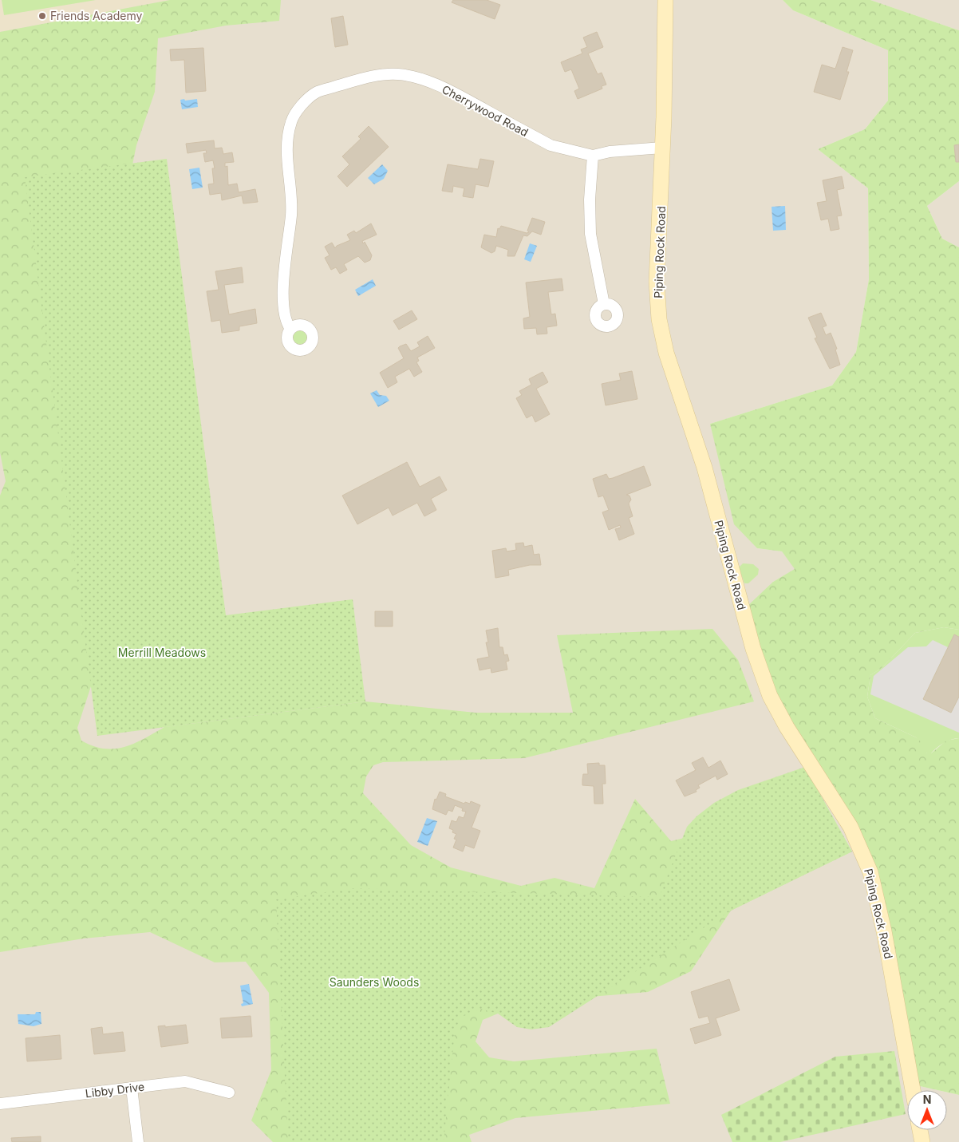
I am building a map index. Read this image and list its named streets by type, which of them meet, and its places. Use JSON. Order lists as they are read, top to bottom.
{
  "streets": {
    "street": ["Cherrywood Road", "Piping Rock Road", "Libby Drive"]
  },
  "crossings": [
    ["Cherrywood Road", "Piping Rock Road"]
  ],
  "parks": ["Merrill Meadows", "Saunders Woods"],
  "places": ["Friends Academy"],
  "north": "top"
}
